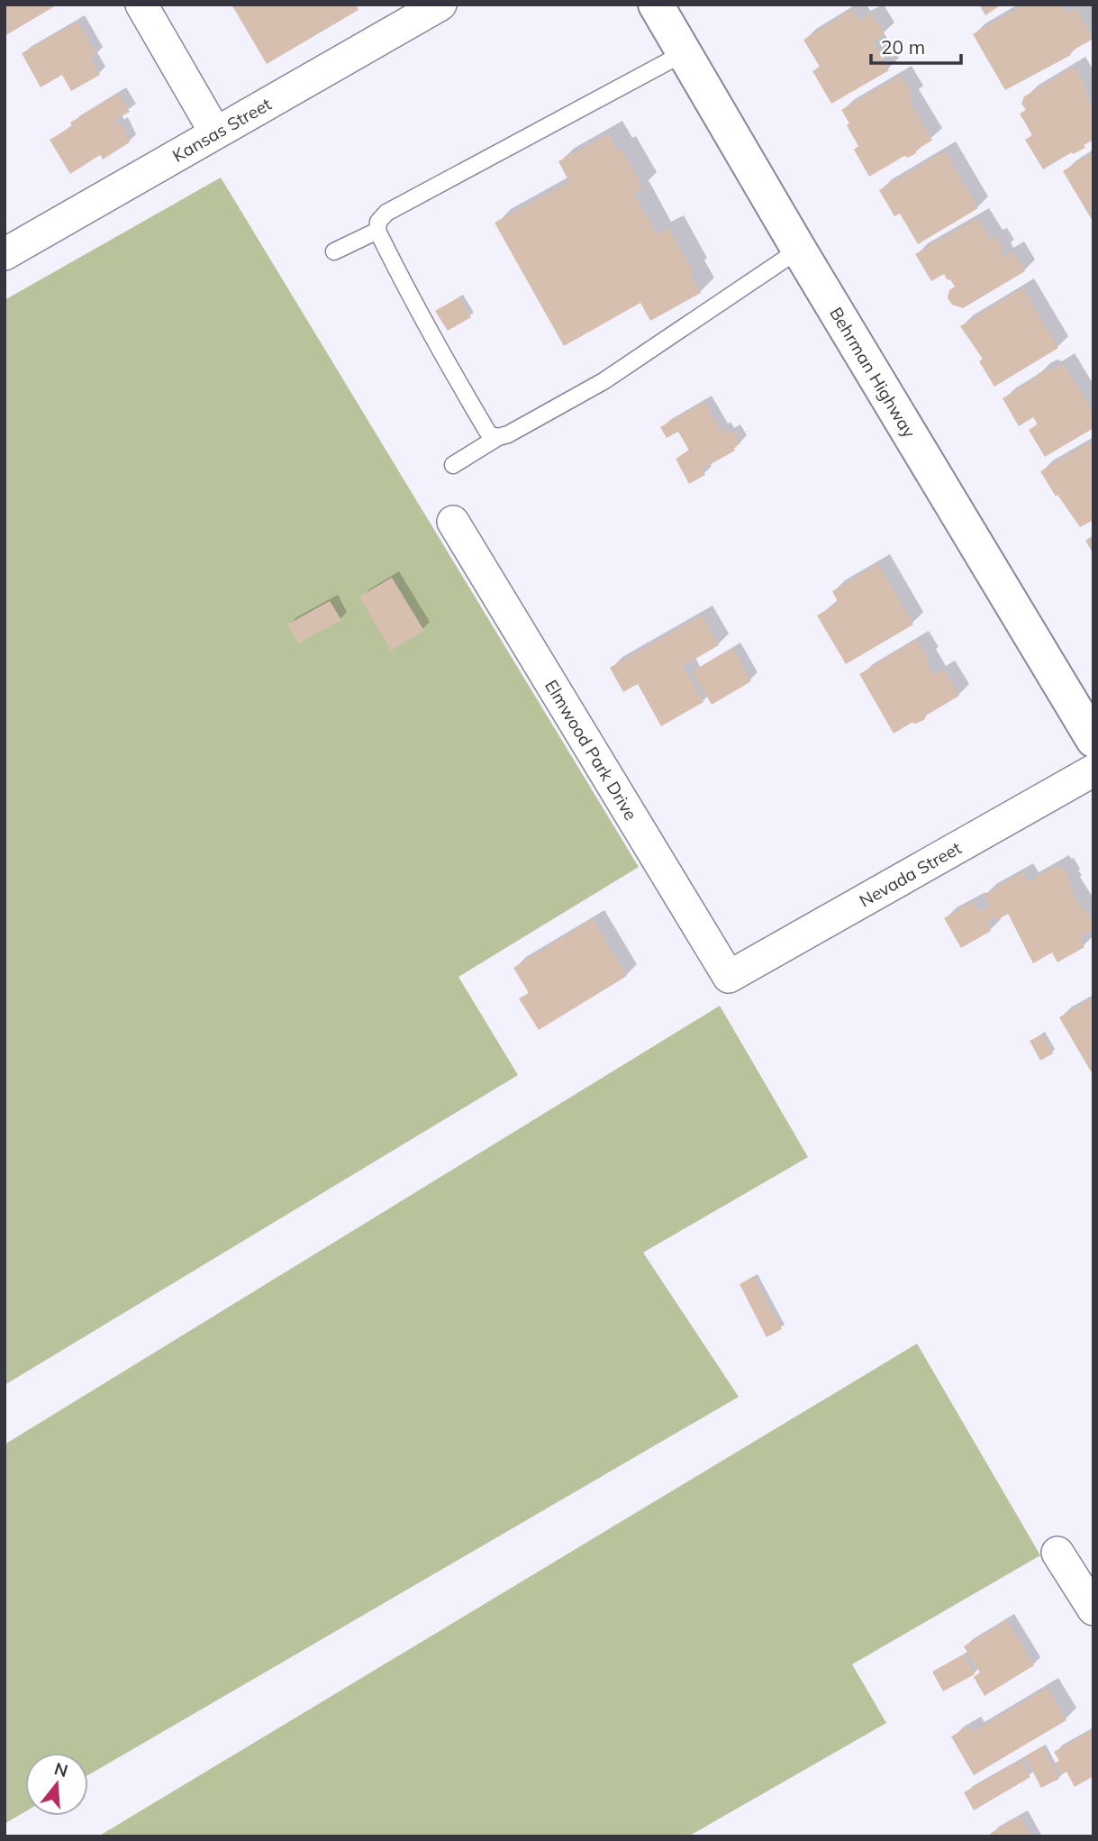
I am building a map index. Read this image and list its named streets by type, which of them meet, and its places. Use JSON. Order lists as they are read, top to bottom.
{
  "streets": {
    "street": [
      "Kansas Street",
      "Behrman Highway",
      "Elmwood Park Drive",
      "Nevada Street"
    ]
  },
  "crossings": [
    ["Elmwood Park Drive", "Nevada Street"]
  ],
  "scale_bar": "20 m",
  "north": "top"
}
